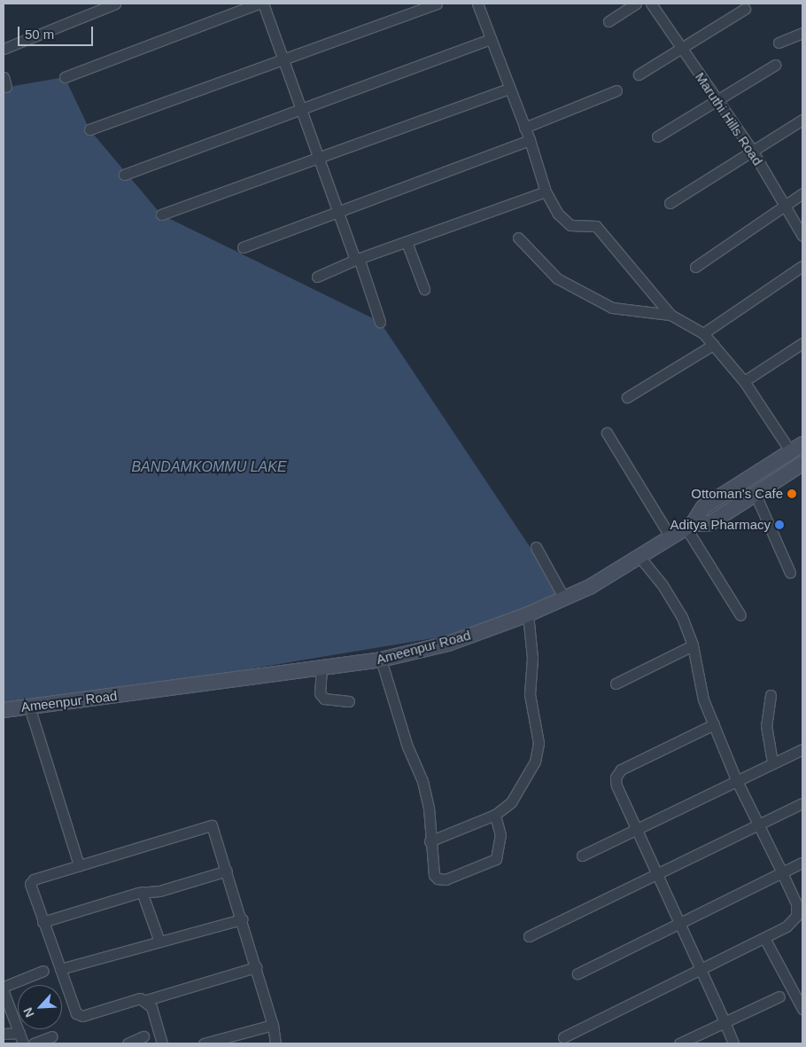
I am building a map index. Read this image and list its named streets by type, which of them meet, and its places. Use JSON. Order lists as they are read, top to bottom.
{
  "streets": {
    "street": ["Maruthi Hills Road", "Ameenpur Road"]
  },
  "water": ["BANDAMKOMMU LAKE"],
  "places": ["Ottoman's Cafe", "Aditya Pharmacy"],
  "scale_bar": "50 m",
  "north": "bottom left"
}
